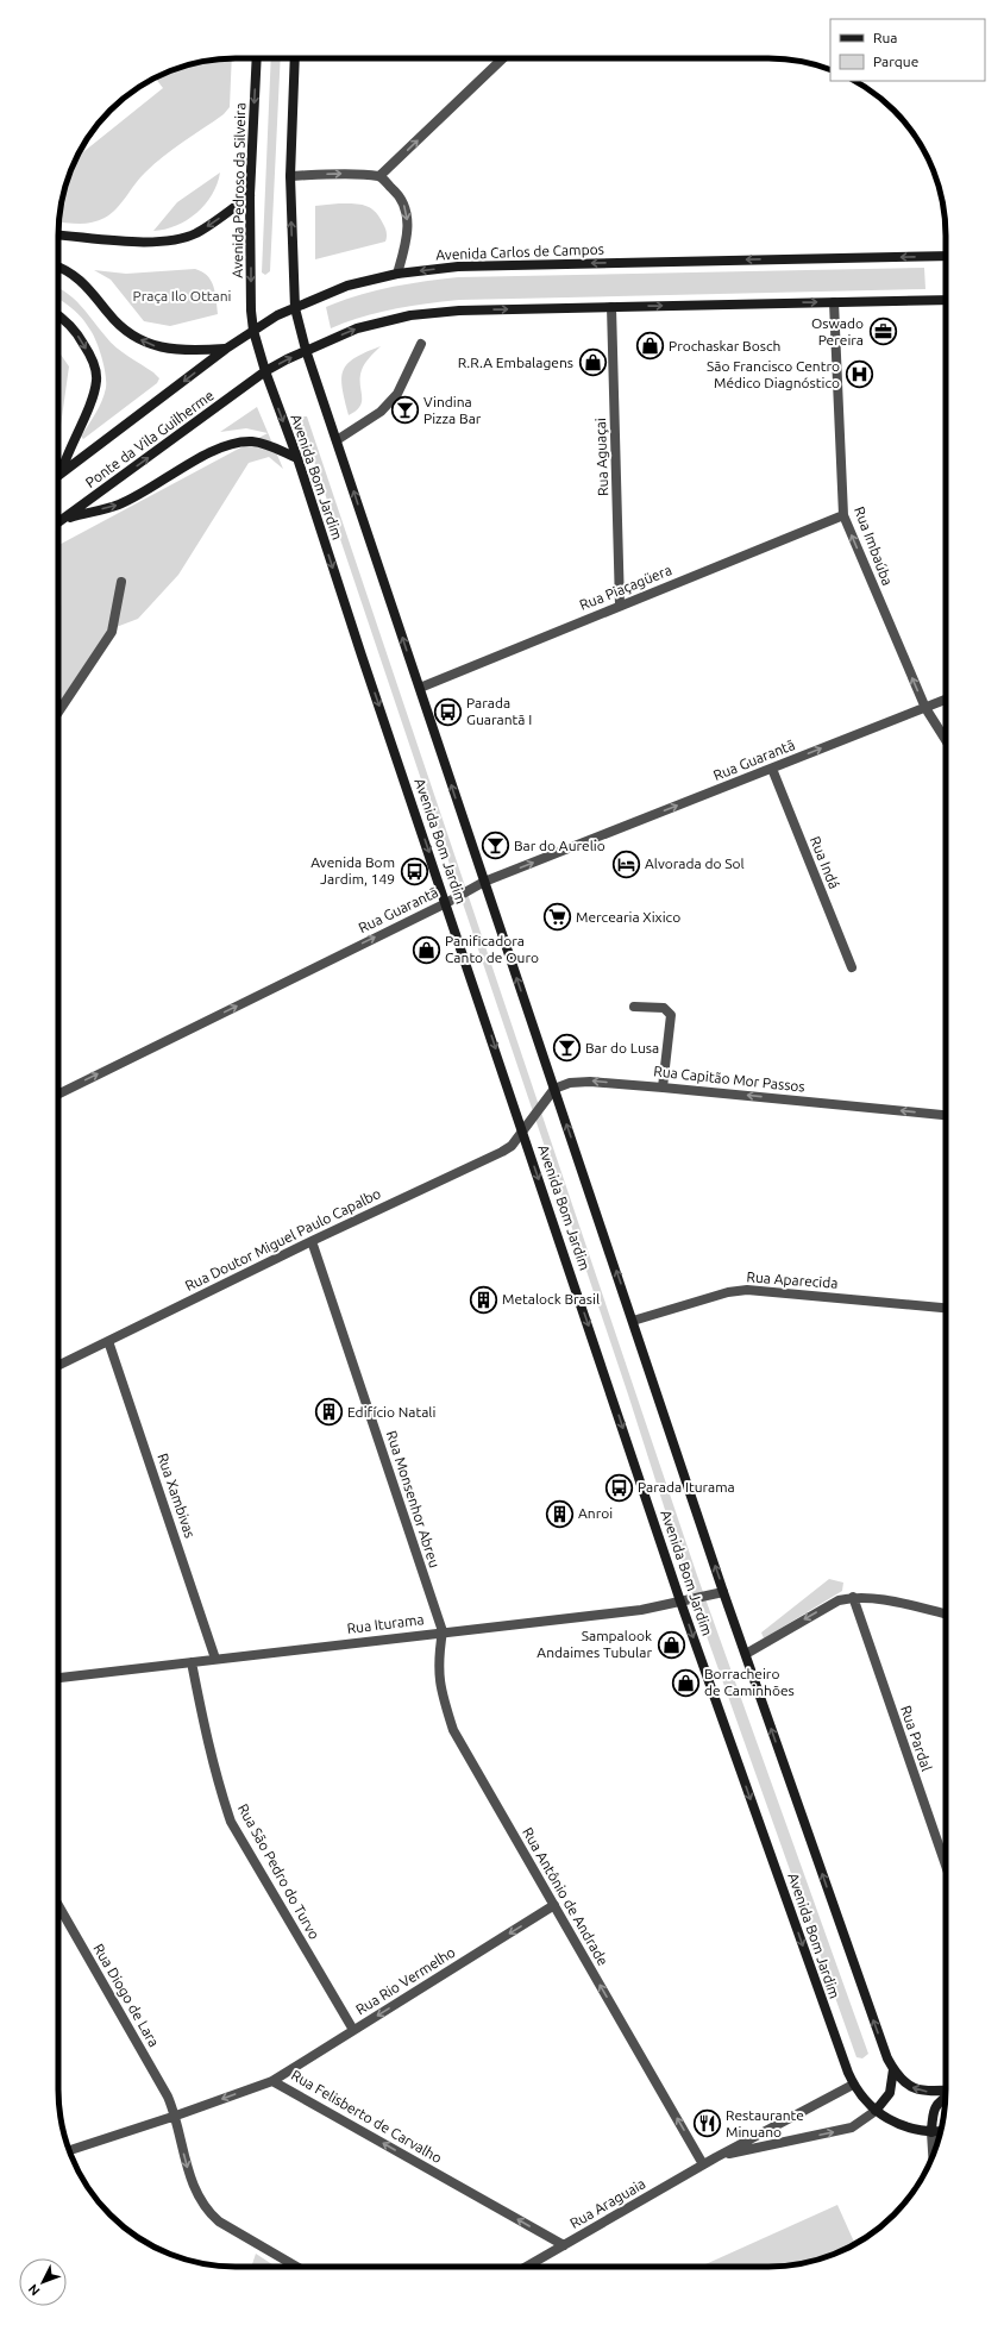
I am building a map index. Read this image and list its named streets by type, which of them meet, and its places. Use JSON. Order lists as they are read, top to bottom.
{
  "streets": {
    "main road": [
      "Avenida Pedroso da Silveira",
      "Avenida Carlos de Campos",
      "Ponte da Vila Guilherme",
      "Avenida Bom Jardim"
    ],
    "street": [
      "Rua Aguaçai",
      "Rua Imbaúba",
      "Rua Piaçagüera",
      "Rua Guarantã",
      "Rua Indá",
      "Rua Capitão Mor Passos",
      "Rua Doutor Miguel Paulo Capalbo",
      "Rua Aparecida",
      "Rua Xambivas",
      "Rua Monsenhor Abreu",
      "Rua Iturama",
      "Rua Pardal",
      "Rua São Pedro do Turvo",
      "Rua Antônio de Andrade",
      "Rua Rio Vermelho",
      "Rua Diogo de Lara",
      "Rua Felisberto de Carvalho",
      "Rua Araguaia"
    ]
  },
  "crossings": [
    ["Avenida Pedroso da Silveira", "Avenida Carlos de Campos"],
    ["Avenida Pedroso da Silveira", "Avenida Bom Jardim"],
    ["Avenida Carlos de Campos", "Ponte da Vila Guilherme"],
    ["Avenida Carlos de Campos", "Avenida Bom Jardim"],
    ["Ponte da Vila Guilherme", "Avenida Bom Jardim"],
    ["Rua Aguaçai", "Rua Piaçagüera"],
    ["Avenida Bom Jardim", "Rua Piaçagüera"],
    ["Avenida Bom Jardim", "Rua Guarantã"],
    ["Avenida Bom Jardim", "Rua Capitão Mor Passos"],
    ["Avenida Bom Jardim", "Rua Doutor Miguel Paulo Capalbo"],
    ["Avenida Bom Jardim", "Rua Aparecida"],
    ["Avenida Bom Jardim", "Rua Iturama"],
    ["Avenida Bom Jardim", "Rua Araguaia"],
    ["Rua Imbaúba", "Rua Piaçagüera"],
    ["Rua Imbaúba", "Rua Guarantã"],
    ["Rua Guarantã", "Rua Indá"],
    ["Rua Doutor Miguel Paulo Capalbo", "Rua Xambivas"],
    ["Rua Doutor Miguel Paulo Capalbo", "Rua Monsenhor Abreu"],
    ["Rua Xambivas", "Rua Iturama"],
    ["Rua Monsenhor Abreu", "Rua Iturama"],
    ["Rua Monsenhor Abreu", "Rua Antônio de Andrade"],
    ["Rua Iturama", "Rua São Pedro do Turvo"],
    ["Rua Iturama", "Rua Antônio de Andrade"],
    ["Rua São Pedro do Turvo", "Rua Rio Vermelho"],
    ["Rua Antônio de Andrade", "Rua Rio Vermelho"],
    ["Rua Antônio de Andrade", "Rua Araguaia"],
    ["Rua Rio Vermelho", "Rua Felisberto de Carvalho"],
    ["Rua Diogo de Lara", "Rua Felisberto de Carvalho"],
    ["Rua Felisberto de Carvalho", "Rua Araguaia"]
  ],
  "one_way": [
    "Rua Imbaúba",
    "Rua Guarantã",
    "Rua Capitão Mor Passos",
    "Rua Antônio de Andrade",
    "Rua Rio Vermelho",
    "Rua Diogo de Lara",
    "Rua Felisberto de Carvalho"
  ],
  "parks": ["Praça Ilo Ottani"],
  "places": {
    "office": ["Oswado Pereira"],
    "shop": [
      "Prochaskar Bosch",
      "R.R.A Embalagens",
      "Panificadora Canto de Ouro",
      "Sampalook Andaimes Tubular",
      "Borracheiro de Caminhões"
    ],
    "hospital": ["São Francisco Centro Médico Diagnóstico"],
    "bar": ["Vindina Pizza Bar", "Bar do Aurelio", "Bar do Lusa"],
    "bus stop": ["Parada Guarantã I", "Avenida Bom Jardim, 149", "Parada Iturama"],
    "hotel": ["Alvorada do Sol"],
    "supermarket": ["Mercearia Xixico"],
    "building": ["Metalock Brasil", "Edifício Natali", "Anroi"],
    "restaurant": ["Restaurante Minuano"]
  },
  "legend": ["Rua", "Parque"],
  "north": "bottom left"
}
